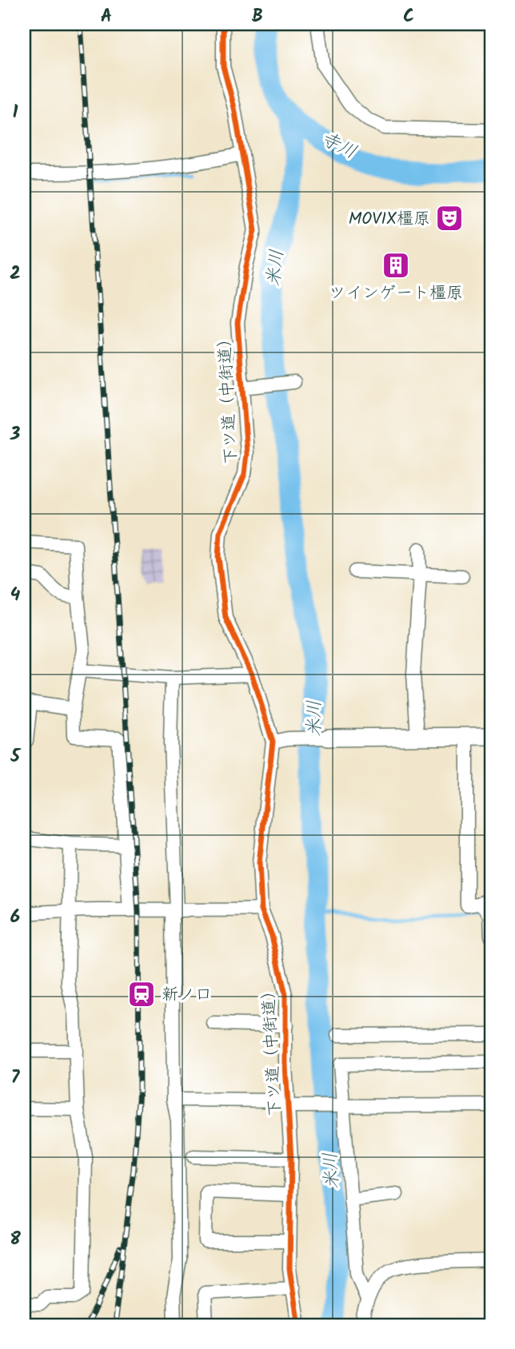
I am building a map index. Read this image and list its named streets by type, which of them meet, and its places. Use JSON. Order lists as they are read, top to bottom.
{
  "streets": {
    "street": ["下ツ道（中街道）"]
  },
  "water": ["寺川", "米川"],
  "places": {
    "theatre": ["MOVIX橿原"],
    "building": ["ツインゲート橿原"],
    "station": ["新ノ口"]
  },
  "grid": {
    "columns": ["A", "B", "C"],
    "rows": [
      "1",
      "2",
      "3",
      "4",
      "5",
      "6",
      "7",
      "8"
    ]
  }
}
